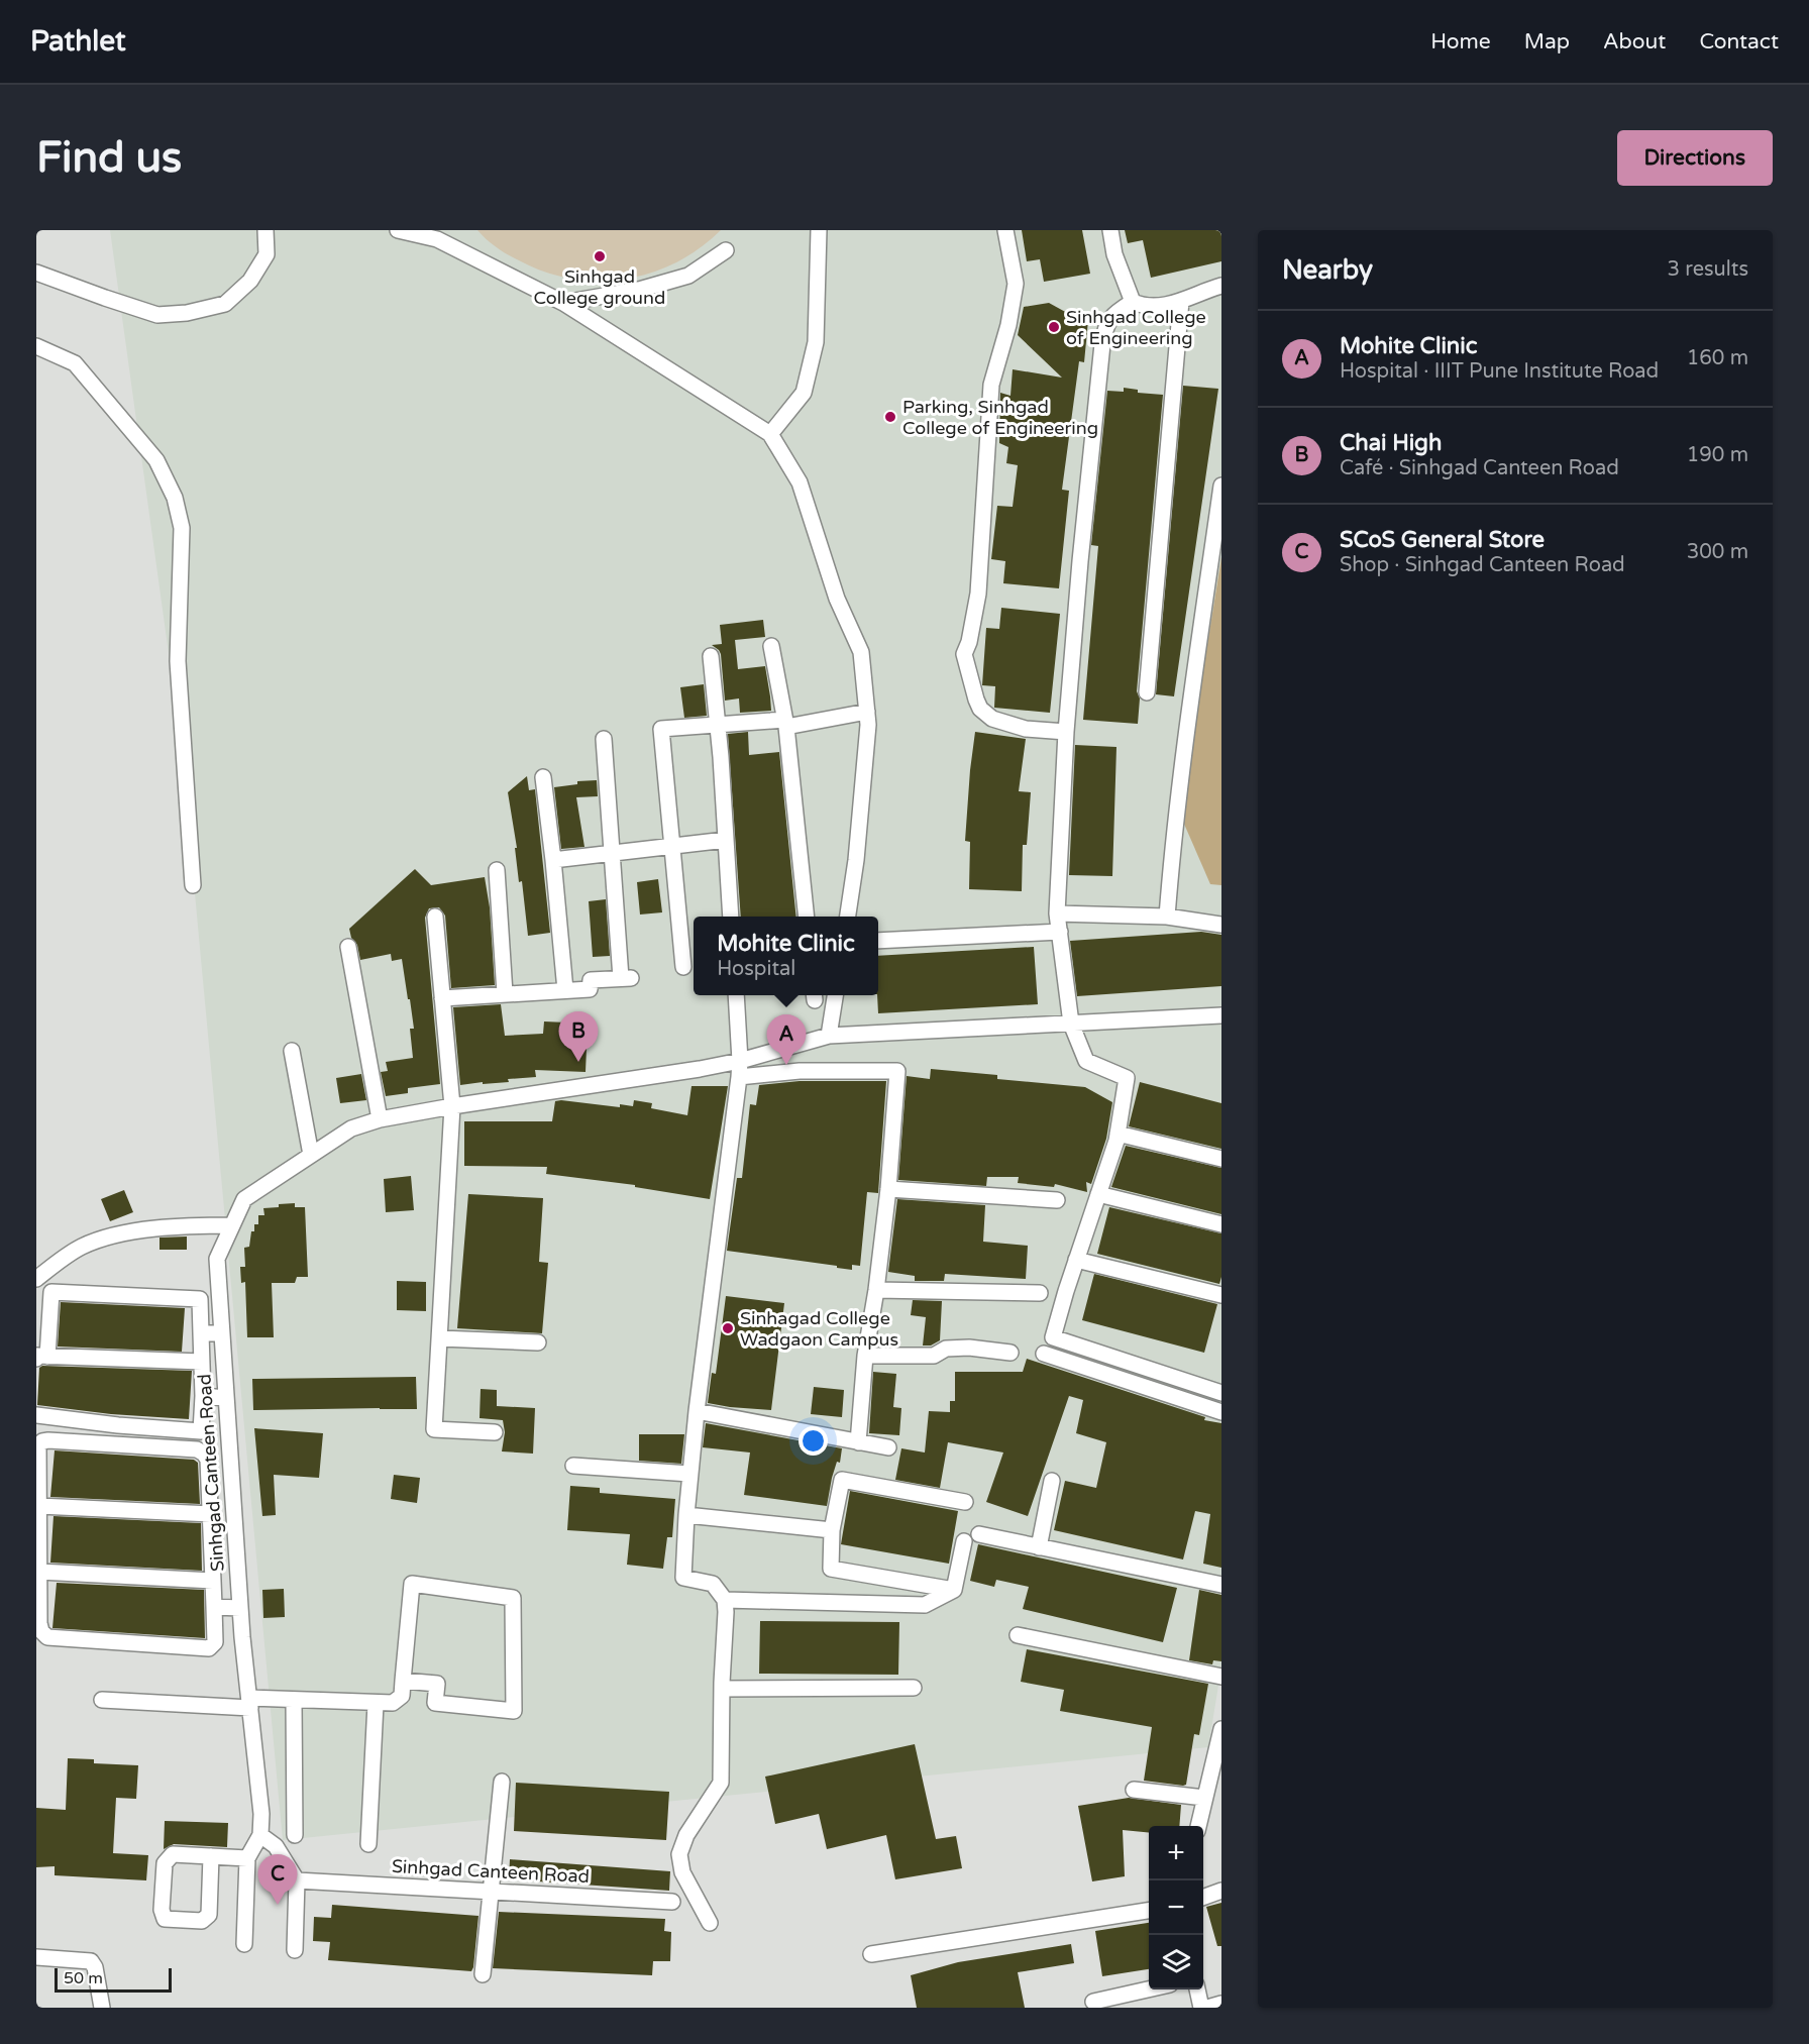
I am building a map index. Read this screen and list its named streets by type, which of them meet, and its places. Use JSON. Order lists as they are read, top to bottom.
{
  "streets": {
    "street": ["Sinhgad Canteen Road"]
  },
  "places": [
    "Sinhgad College ground",
    "Sinhgad College of Engineering",
    "Parking, Sinhgad College of Engineering",
    "Sinhagad College Wadgaon Campus"
  ],
  "scale_bar": "50 m",
  "page": {
    "header": "Pathlet",
    "nav": [
      "Home",
      "Map",
      "About",
      "Contact"
    ],
    "buttons": "Directions",
    "title": "Find us",
    "heading": ["Nearby", "3 results"],
    "list": [
      {
        "mark": "A",
        "name": "Mohite Clinic",
        "note": "Hospital · IIIT Pune Institute Road",
        "value": "160 m"
      },
      {
        "mark": "B",
        "name": "Chai High",
        "note": "Café · Sinhgad Canteen Road",
        "value": "190 m"
      },
      {
        "mark": "C",
        "name": "SCoS General Store",
        "note": "Shop · Sinhgad Canteen Road",
        "value": "300 m"
      }
    ],
    "popup": ["Mohite Clinic", "Hospital"],
    "pins": ["B", "A", "C"],
    "map_buttons": ["+", "−"],
    "scale": "50 m"
  }
}
